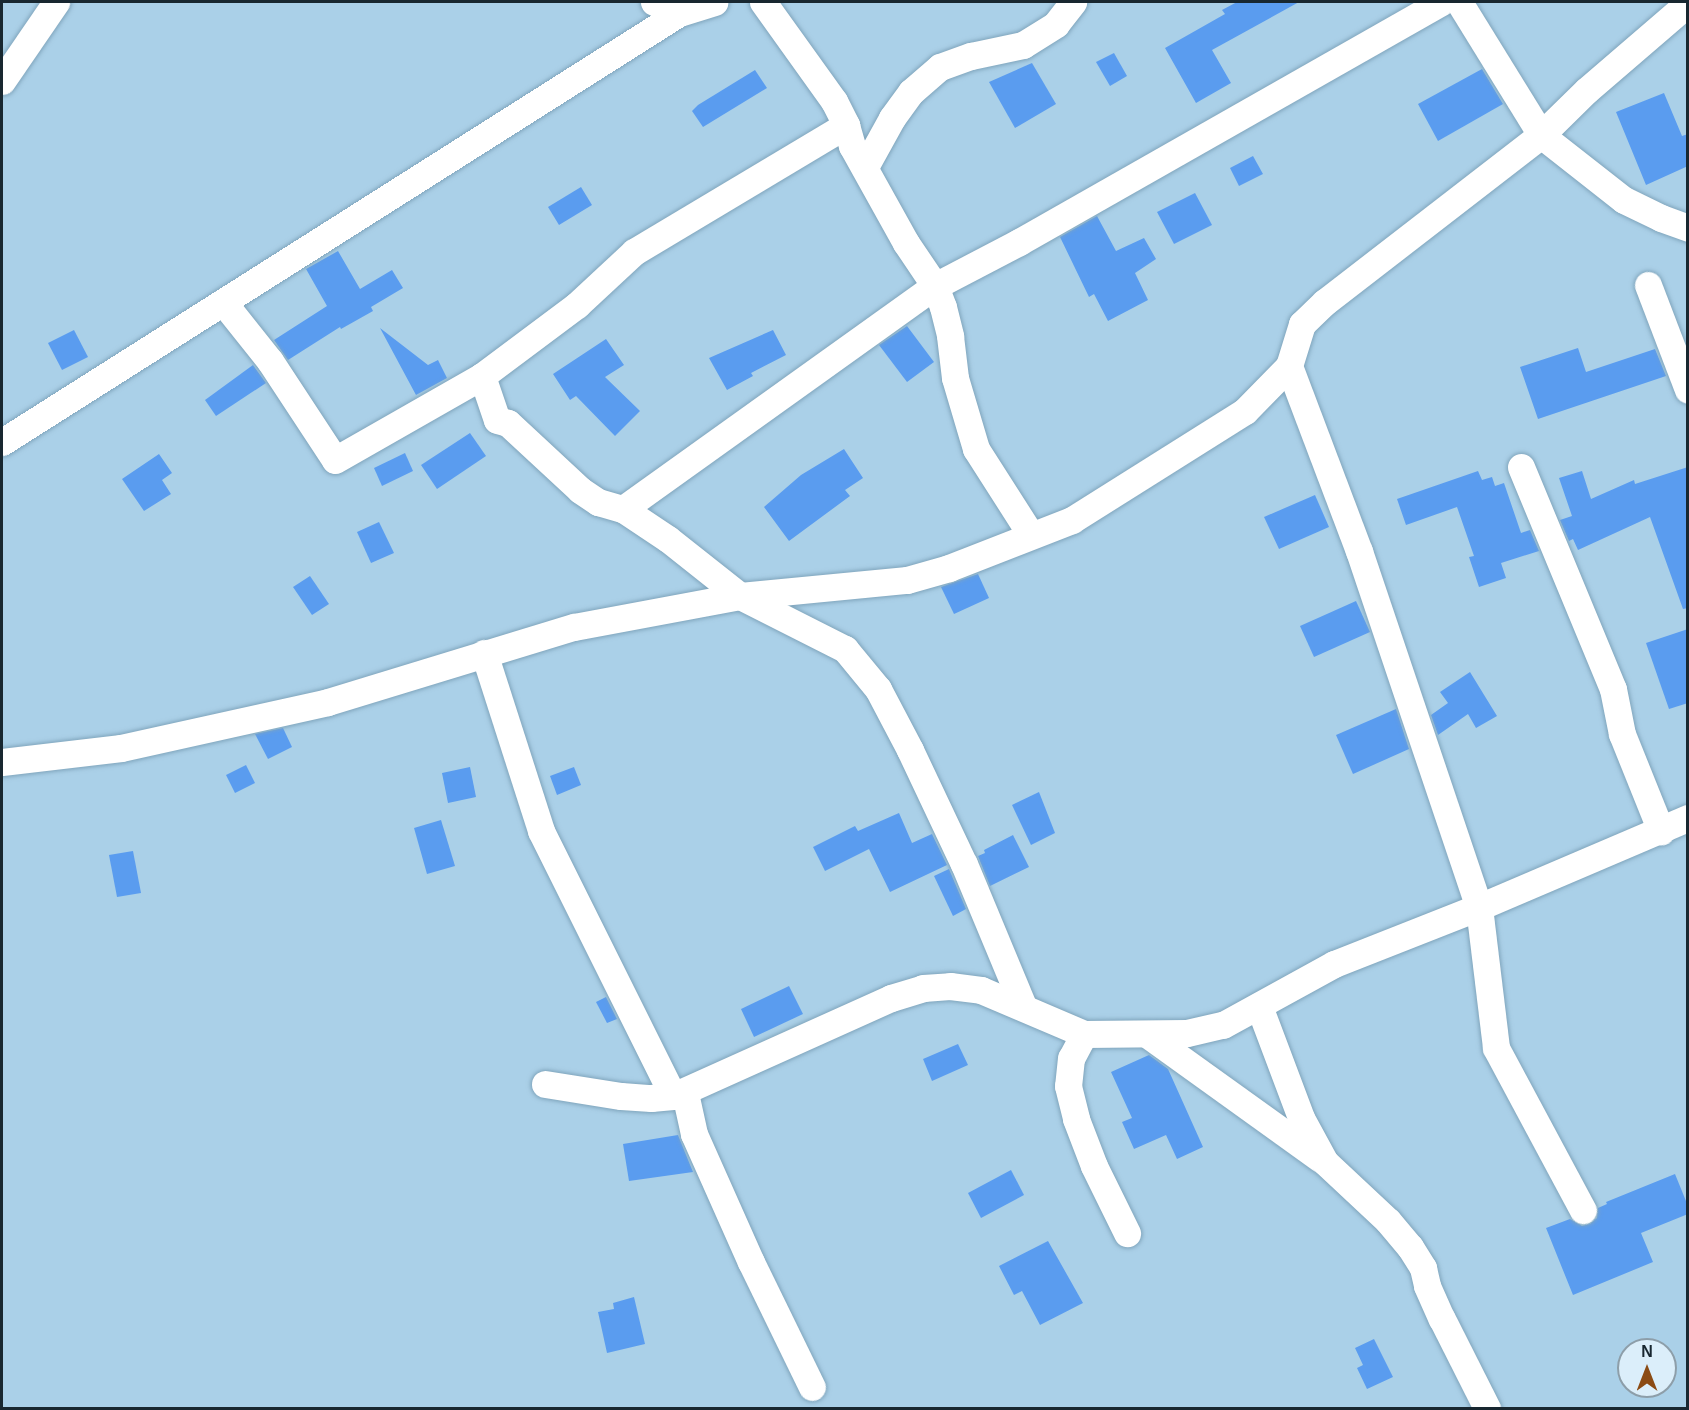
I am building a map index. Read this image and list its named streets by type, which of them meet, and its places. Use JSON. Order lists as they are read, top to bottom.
{
  "north": "top"
}
